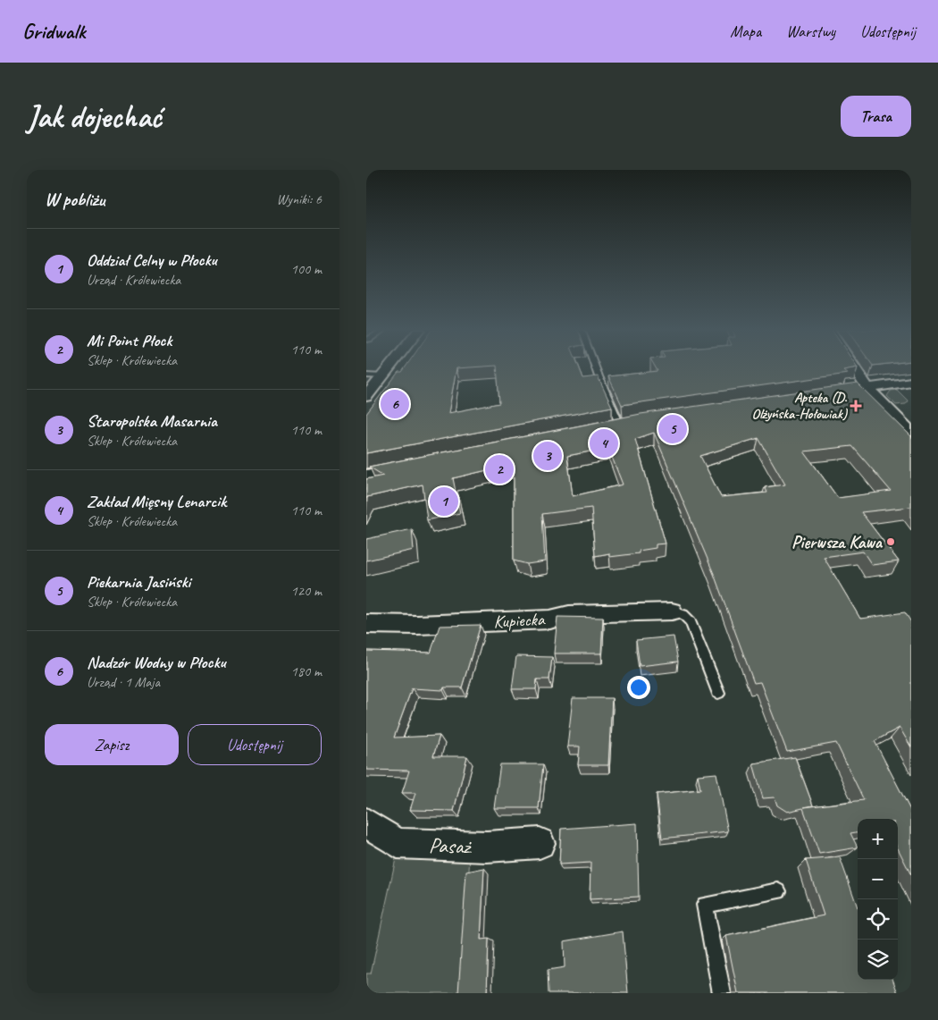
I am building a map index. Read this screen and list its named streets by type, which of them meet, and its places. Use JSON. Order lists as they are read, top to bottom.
{
  "streets": {
    "street": ["Kupiecka", "Pasaż"]
  },
  "places": {
    "health": ["Apteka (D. Olżyńska-Hołowiak)"],
    "other": ["Pierwsza Kawa"]
  },
  "page": {
    "header": "Gridwalk",
    "nav": ["Mapa", "Warstwy", "Udostępnij"],
    "buttons": [
      "Trasa",
      ["Zapisz", "Udostępnij"]
    ],
    "title": "Jak dojechać",
    "heading": ["W pobliżu", "Wyniki: 6"],
    "list": [
      {
        "mark": "1",
        "name": "Oddział Celny w Płocku",
        "note": "Urząd · Królewiecka",
        "value": "100 m"
      },
      {
        "mark": "2",
        "name": "Mi Point Płock",
        "note": "Sklep · Królewiecka",
        "value": "110 m"
      },
      {
        "mark": "3",
        "name": "Staropolska Masarnia",
        "note": "Sklep · Królewiecka",
        "value": "110 m"
      },
      {
        "mark": "4",
        "name": "Zakład Mięsny Lenarcik",
        "note": "Sklep · Królewiecka",
        "value": "110 m"
      },
      {
        "mark": "5",
        "name": "Piekarnia Jasiński",
        "note": "Sklep · Królewiecka",
        "value": "120 m"
      },
      {
        "mark": "6",
        "name": "Nadzór Wodny w Płocku",
        "note": "Urząd · 1 Maja",
        "value": "180 m"
      }
    ],
    "pins": [
      "6",
      "5",
      "4",
      "3",
      "2",
      "1"
    ],
    "map_buttons": ["+", "−"]
  }
}
